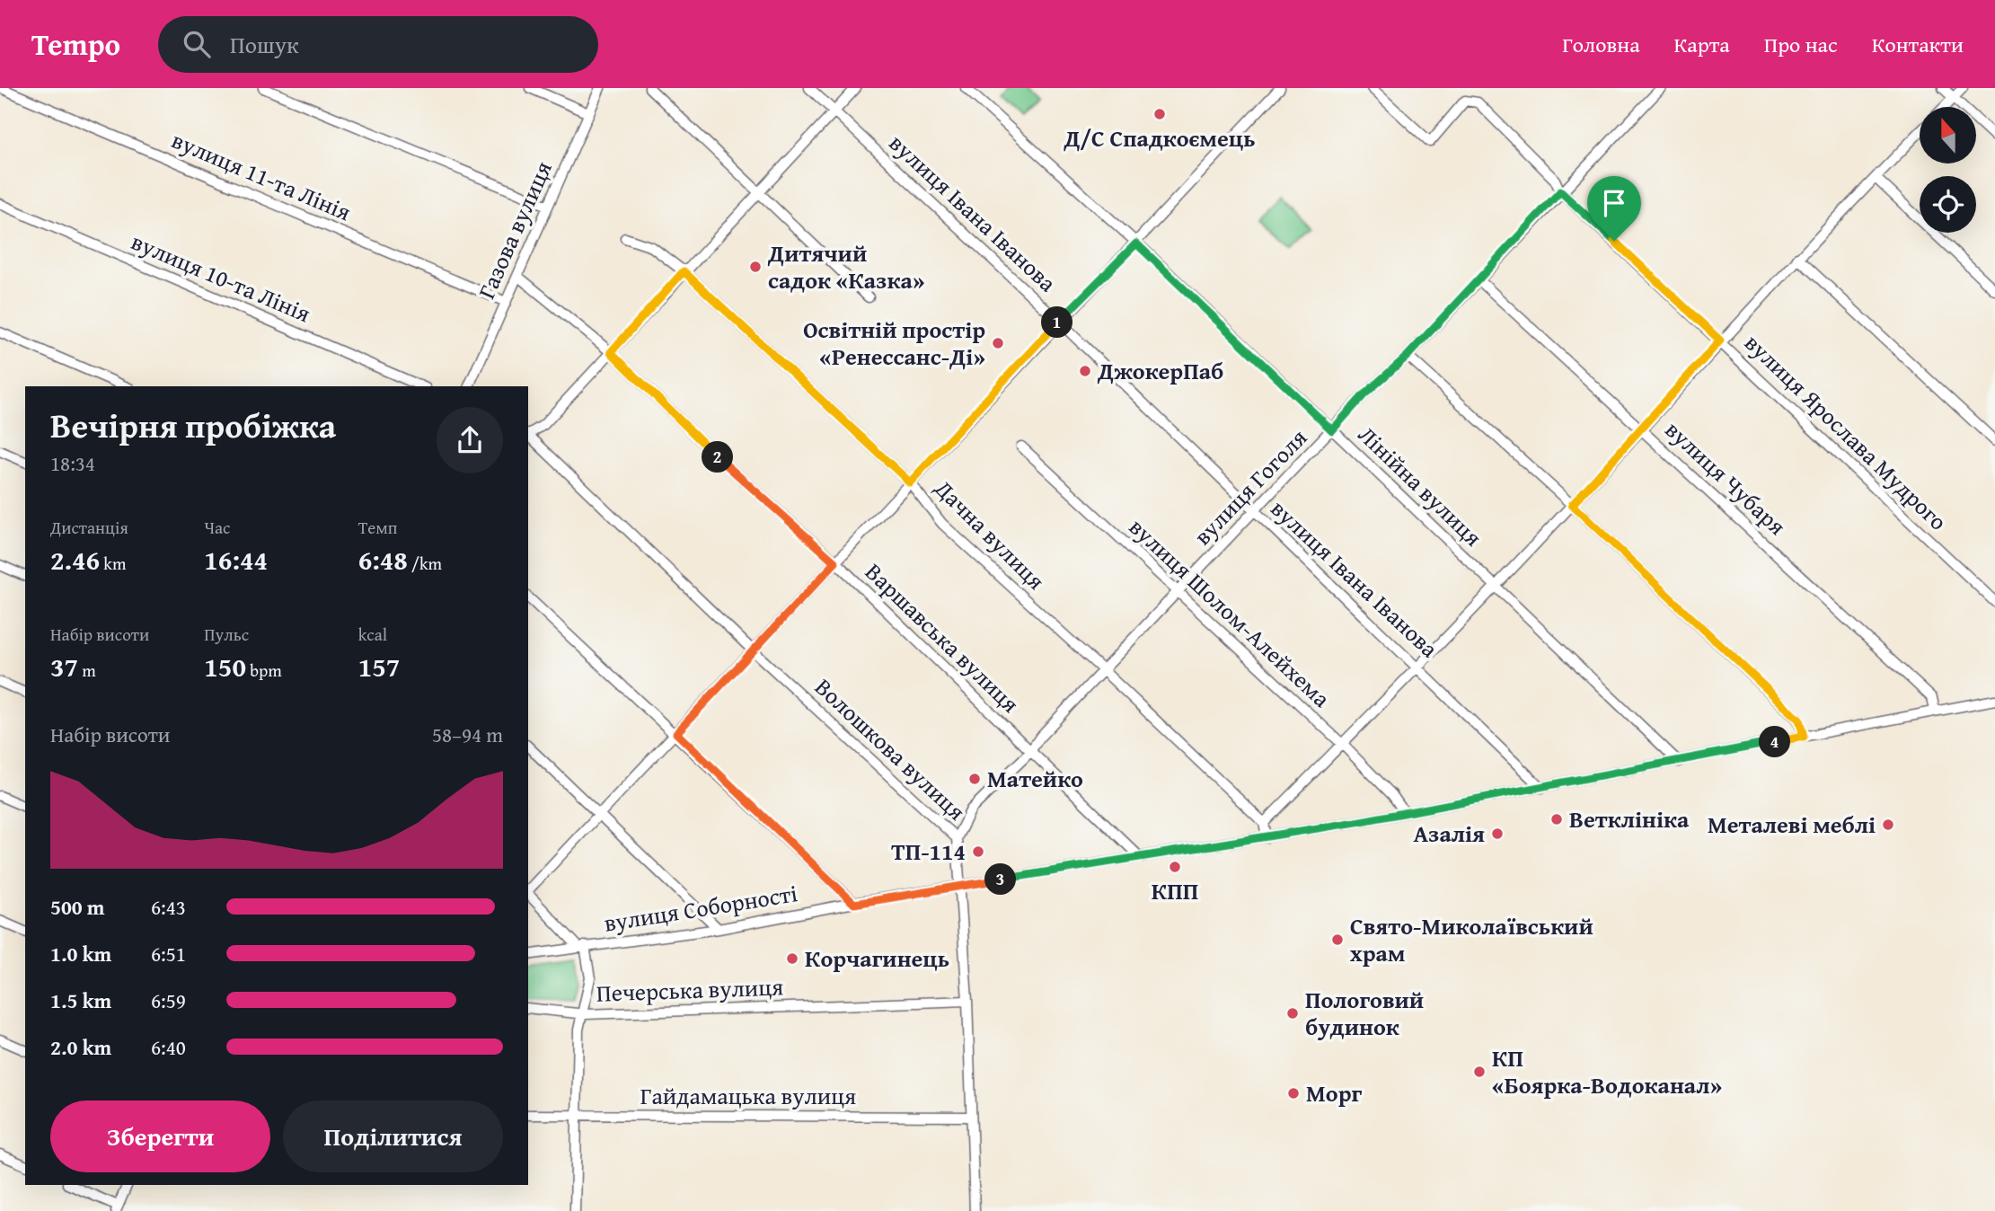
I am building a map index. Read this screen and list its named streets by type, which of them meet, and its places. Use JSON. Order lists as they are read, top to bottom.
{
  "streets": {
    "street": [
      "вулиця 11-та Лінія",
      "вулиця Івана Іванова",
      "Газова вулиця",
      "вулиця 10-та Лінія",
      "вулиця Ярослава Мудрого",
      "вулиця Чубаря",
      "Лінійна вулиця",
      "вулиця Гоголя",
      "Дачна вулиця",
      "вулиця Шолом-Алейхема",
      "Варшавська вулиця",
      "Волошкова вулиця",
      "вулиця Соборності",
      "Печерська вулиця",
      "Гайдамацька вулиця"
    ]
  },
  "crossings": [
    ["вулиця 11-та Лінія", "Газова вулиця"],
    ["вулиця Івана Іванова", "вулиця Гоголя"],
    ["вулиця Івана Іванова", "вулиця Соборності"],
    ["Газова вулиця", "Варшавська вулиця"],
    ["вулиця Ярослава Мудрого", "вулиця Гоголя"],
    ["вулиця Чубаря", "вулиця Гоголя"],
    ["вулиця Чубаря", "вулиця Соборності"],
    ["Лінійна вулиця", "вулиця Гоголя"],
    ["Лінійна вулиця", "вулиця Соборності"],
    ["вулиця Гоголя", "Дачна вулиця"],
    ["вулиця Гоголя", "вулиця Шолом-Алейхема"],
    ["вулиця Гоголя", "Варшавська вулиця"],
    ["вулиця Гоголя", "Волошкова вулиця"],
    ["вулиця Шолом-Алейхема", "вулиця Соборності"],
    ["Варшавська вулиця", "вулиця Соборності"],
    ["Волошкова вулиця", "вулиця Соборності"],
    ["Волошкова вулиця", "Печерська вулиця"],
    ["Волошкова вулиця", "Гайдамацька вулиця"]
  ],
  "places": [
    "Д/С Спадкоємець",
    "Дитячий садок «Казка»",
    "Освітній простір «Ренессанс-Ді»",
    "ДжокерПаб",
    "Матейко",
    "Ветклініка",
    "Металеві меблі",
    "Азалія",
    "ТП-114",
    "КПП",
    "Свято-Миколаївський храм",
    "Корчагинець",
    "Пологовий будинок",
    "КП «Боярка-Водоканал»",
    "Морг"
  ],
  "north": "top",
  "page": {
    "header": "Tempo",
    "search": "Пошук",
    "nav": [
      "Головна",
      "Карта",
      "Про нас",
      "Контакти"
    ],
    "pins": [
      "1",
      "2",
      "4",
      "3"
    ],
    "heading": ["Вечірня пробіжка", "18:34"],
    "stats": [
      ["Дистанція", "2.46 km"],
      ["Час", "16:44"],
      ["Темп", "6:48 /km"],
      ["Набір висоти", "37 m"],
      ["Пульс", "150 bpm"],
      ["kcal", "157"]
    ],
    "chart": ["Набір висоти", "58–94 m"],
    "list": [
      {
        "name": "500 m",
        "note": "6:43"
      },
      {
        "name": "1.0 km",
        "note": "6:51"
      },
      {
        "name": "1.5 km",
        "note": "6:59"
      },
      {
        "name": "2.0 km",
        "note": "6:40"
      }
    ],
    "buttons": ["Зберегти", "Поділитися"]
  }
}
